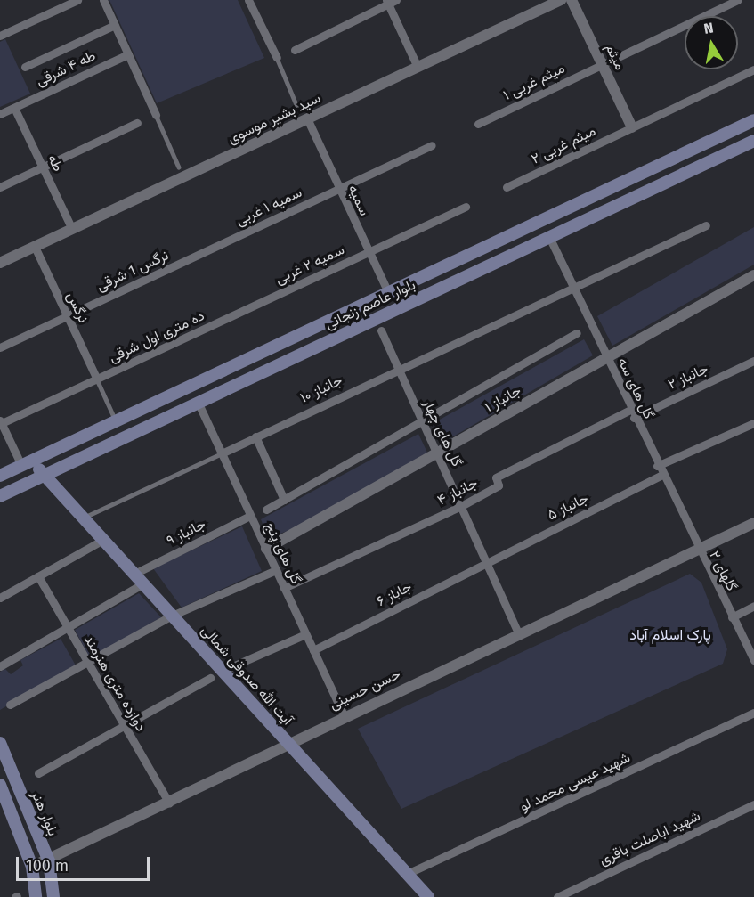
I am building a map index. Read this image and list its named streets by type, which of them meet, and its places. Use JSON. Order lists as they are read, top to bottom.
{
  "streets": {
    "main road": ["بلوار عاصم زنجانی", "آیت الله صدوقی شمالی", "بلوار هنر"],
    "street": [
      "میثم",
      "طه ۴ شرقی",
      "میثم غربی ۱",
      "سید بشیر موسوی",
      "میثم غربی ۲",
      "طه",
      "سمیه",
      "سمیه ۱ غربی",
      "سمیه ۲ غربی",
      "نرگس 1 شرقی",
      "نرگس",
      "ده متری اول شرقی",
      "جانباز ۲",
      "گل های سه",
      "جانباز ۱۰",
      "جانباز ۱",
      "گل های چهار",
      "جانباز ۴",
      "جانباز ۵",
      "جانباز ۹",
      "گل های پنج",
      "گلهای ۲",
      "جاباز ۶",
      "دوازده متری هنرمند",
      "حسن حسینی",
      "شهید عیسی محمد لو",
      "شهید اباصلت باقری"
    ]
  },
  "crossings": [
    ["میثم", "میثم غربی ۱"],
    ["میثم", "میثم غربی ۲"],
    ["طه ۴ شرقی", "طه"],
    ["سید بشیر موسوی", "طه"],
    ["سید بشیر موسوی", "سمیه"],
    ["سید بشیر موسوی", "نرگس"],
    ["سمیه", "سمیه ۱ غربی"],
    ["سمیه", "سمیه ۲ غربی"],
    ["سمیه", "بلوار عاصم زنجانی"],
    ["سمیه ۱ غربی", "نرگس 1 شرقی"],
    ["سمیه ۲ غربی", "ده متری اول شرقی"],
    ["نرگس 1 شرقی", "نرگس"],
    ["بلوار عاصم زنجانی", "گل های سه"],
    ["بلوار عاصم زنجانی", "گل های پنج"],
    ["بلوار عاصم زنجانی", "آیت الله صدوقی شمالی"],
    ["نرگس", "ده متری اول شرقی"],
    ["جانباز ۲", "گل های سه"],
    ["جانباز ۲", "جانباز ۴"],
    ["گل های سه", "جانباز ۱۰"],
    ["گل های سه", "جانباز ۱"],
    ["گل های سه", "جانباز ۴"],
    ["گل های سه", "جانباز ۵"],
    ["گل های سه", "گلهای ۲"],
    ["گل های سه", "حسن حسینی"],
    ["جانباز ۱۰", "گل های چهار"],
    ["جانباز ۱۰", "گل های پنج"],
    ["جانباز ۱۰", "آیت الله صدوقی شمالی"],
    ["جانباز ۱", "گل های چهار"],
    ["جانباز ۱", "گل های پنج"],
    ["گل های چهار", "جانباز ۴"],
    ["گل های چهار", "جانباز ۵"],
    ["گل های چهار", "جاباز ۶"],
    ["گل های چهار", "حسن حسینی"],
    ["جانباز ۴", "گل های پنج"],
    ["جانباز ۵", "جاباز ۶"],
    ["جانباز ۹", "گل های پنج"],
    ["جانباز ۹", "آیت الله صدوقی شمالی"],
    ["گل های پنج", "جاباز ۶"],
    ["گل های پنج", "حسن حسینی"],
    ["گلهای ۲", "حسن حسینی"],
    ["آیت الله صدوقی شمالی", "حسن حسینی"],
    ["آیت الله صدوقی شمالی", "شهید عیسی محمد لو"],
    ["دوازده متری هنرمند", "حسن حسینی"],
    ["حسن حسینی", "بلوار هنر"]
  ],
  "parks": ["پارک اسلام آباد"],
  "scale_bar": "100 m",
  "north": "top"
}
